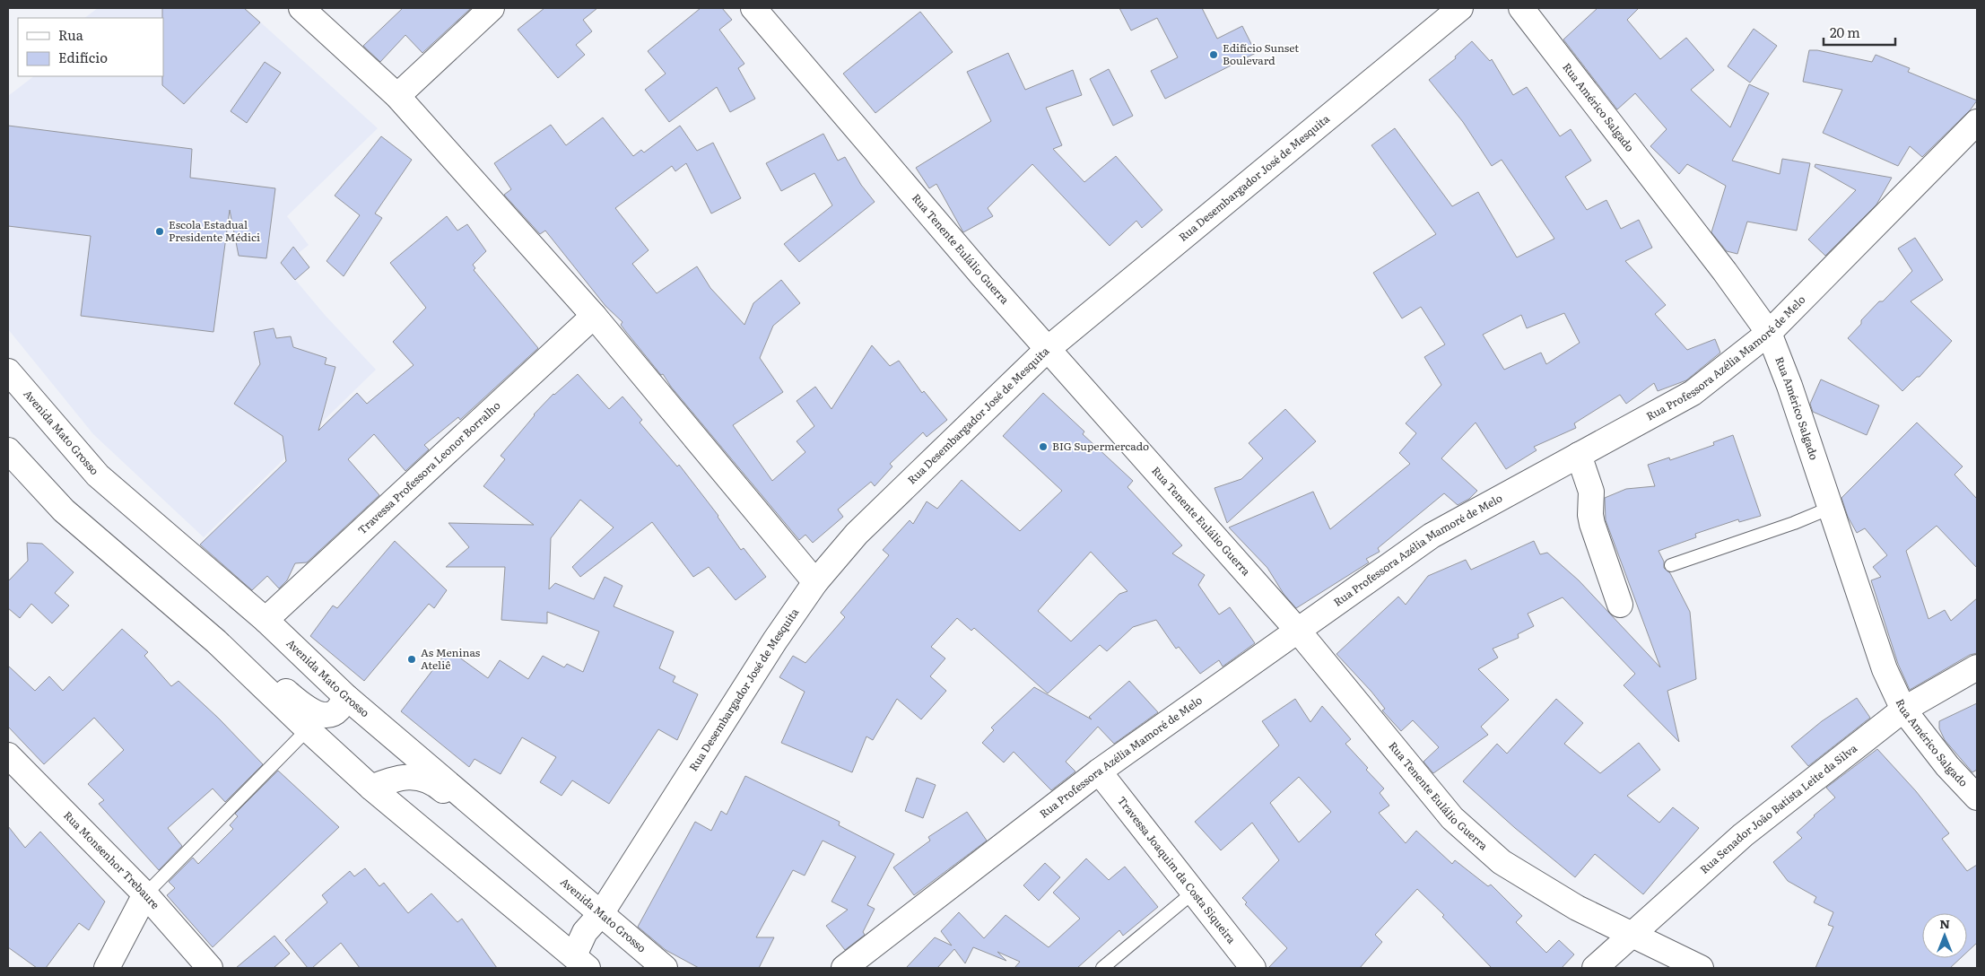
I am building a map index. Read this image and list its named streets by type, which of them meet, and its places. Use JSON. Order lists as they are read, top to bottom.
{
  "streets": {
    "street": [
      "Rua Américo Salgado",
      "Rua Desembargador José de Mesquita",
      "Rua Tenente Eulálio Guerra",
      "Rua Professora Azélia Mamoré de Melo",
      "Avenida Mato Grosso",
      "Travessa Professora Leonor Borralho",
      "Rua Senador João Batista Leite da Silva",
      "Rua Monsenhor Trebaure",
      "Travessa Joaquim da Costa Siqueira"
    ]
  },
  "crossings": [
    ["Rua Américo Salgado", "Rua Professora Azélia Mamoré de Melo"],
    ["Rua Américo Salgado", "Rua Senador João Batista Leite da Silva"],
    ["Rua Desembargador José de Mesquita", "Rua Tenente Eulálio Guerra"],
    ["Rua Desembargador José de Mesquita", "Avenida Mato Grosso"],
    ["Rua Tenente Eulálio Guerra", "Rua Professora Azélia Mamoré de Melo"],
    ["Rua Tenente Eulálio Guerra", "Rua Senador João Batista Leite da Silva"],
    ["Rua Professora Azélia Mamoré de Melo", "Travessa Joaquim da Costa Siqueira"],
    ["Avenida Mato Grosso", "Travessa Professora Leonor Borralho"]
  ],
  "places": [
    "Edifício Sunset Boulevard",
    "Escola Estadual Presidente Médici",
    "BIG Supermercado",
    "As Meninas Ateliê"
  ],
  "legend": ["Rua", "Edifício"],
  "scale_bar": "20 m",
  "north": "top"
}
